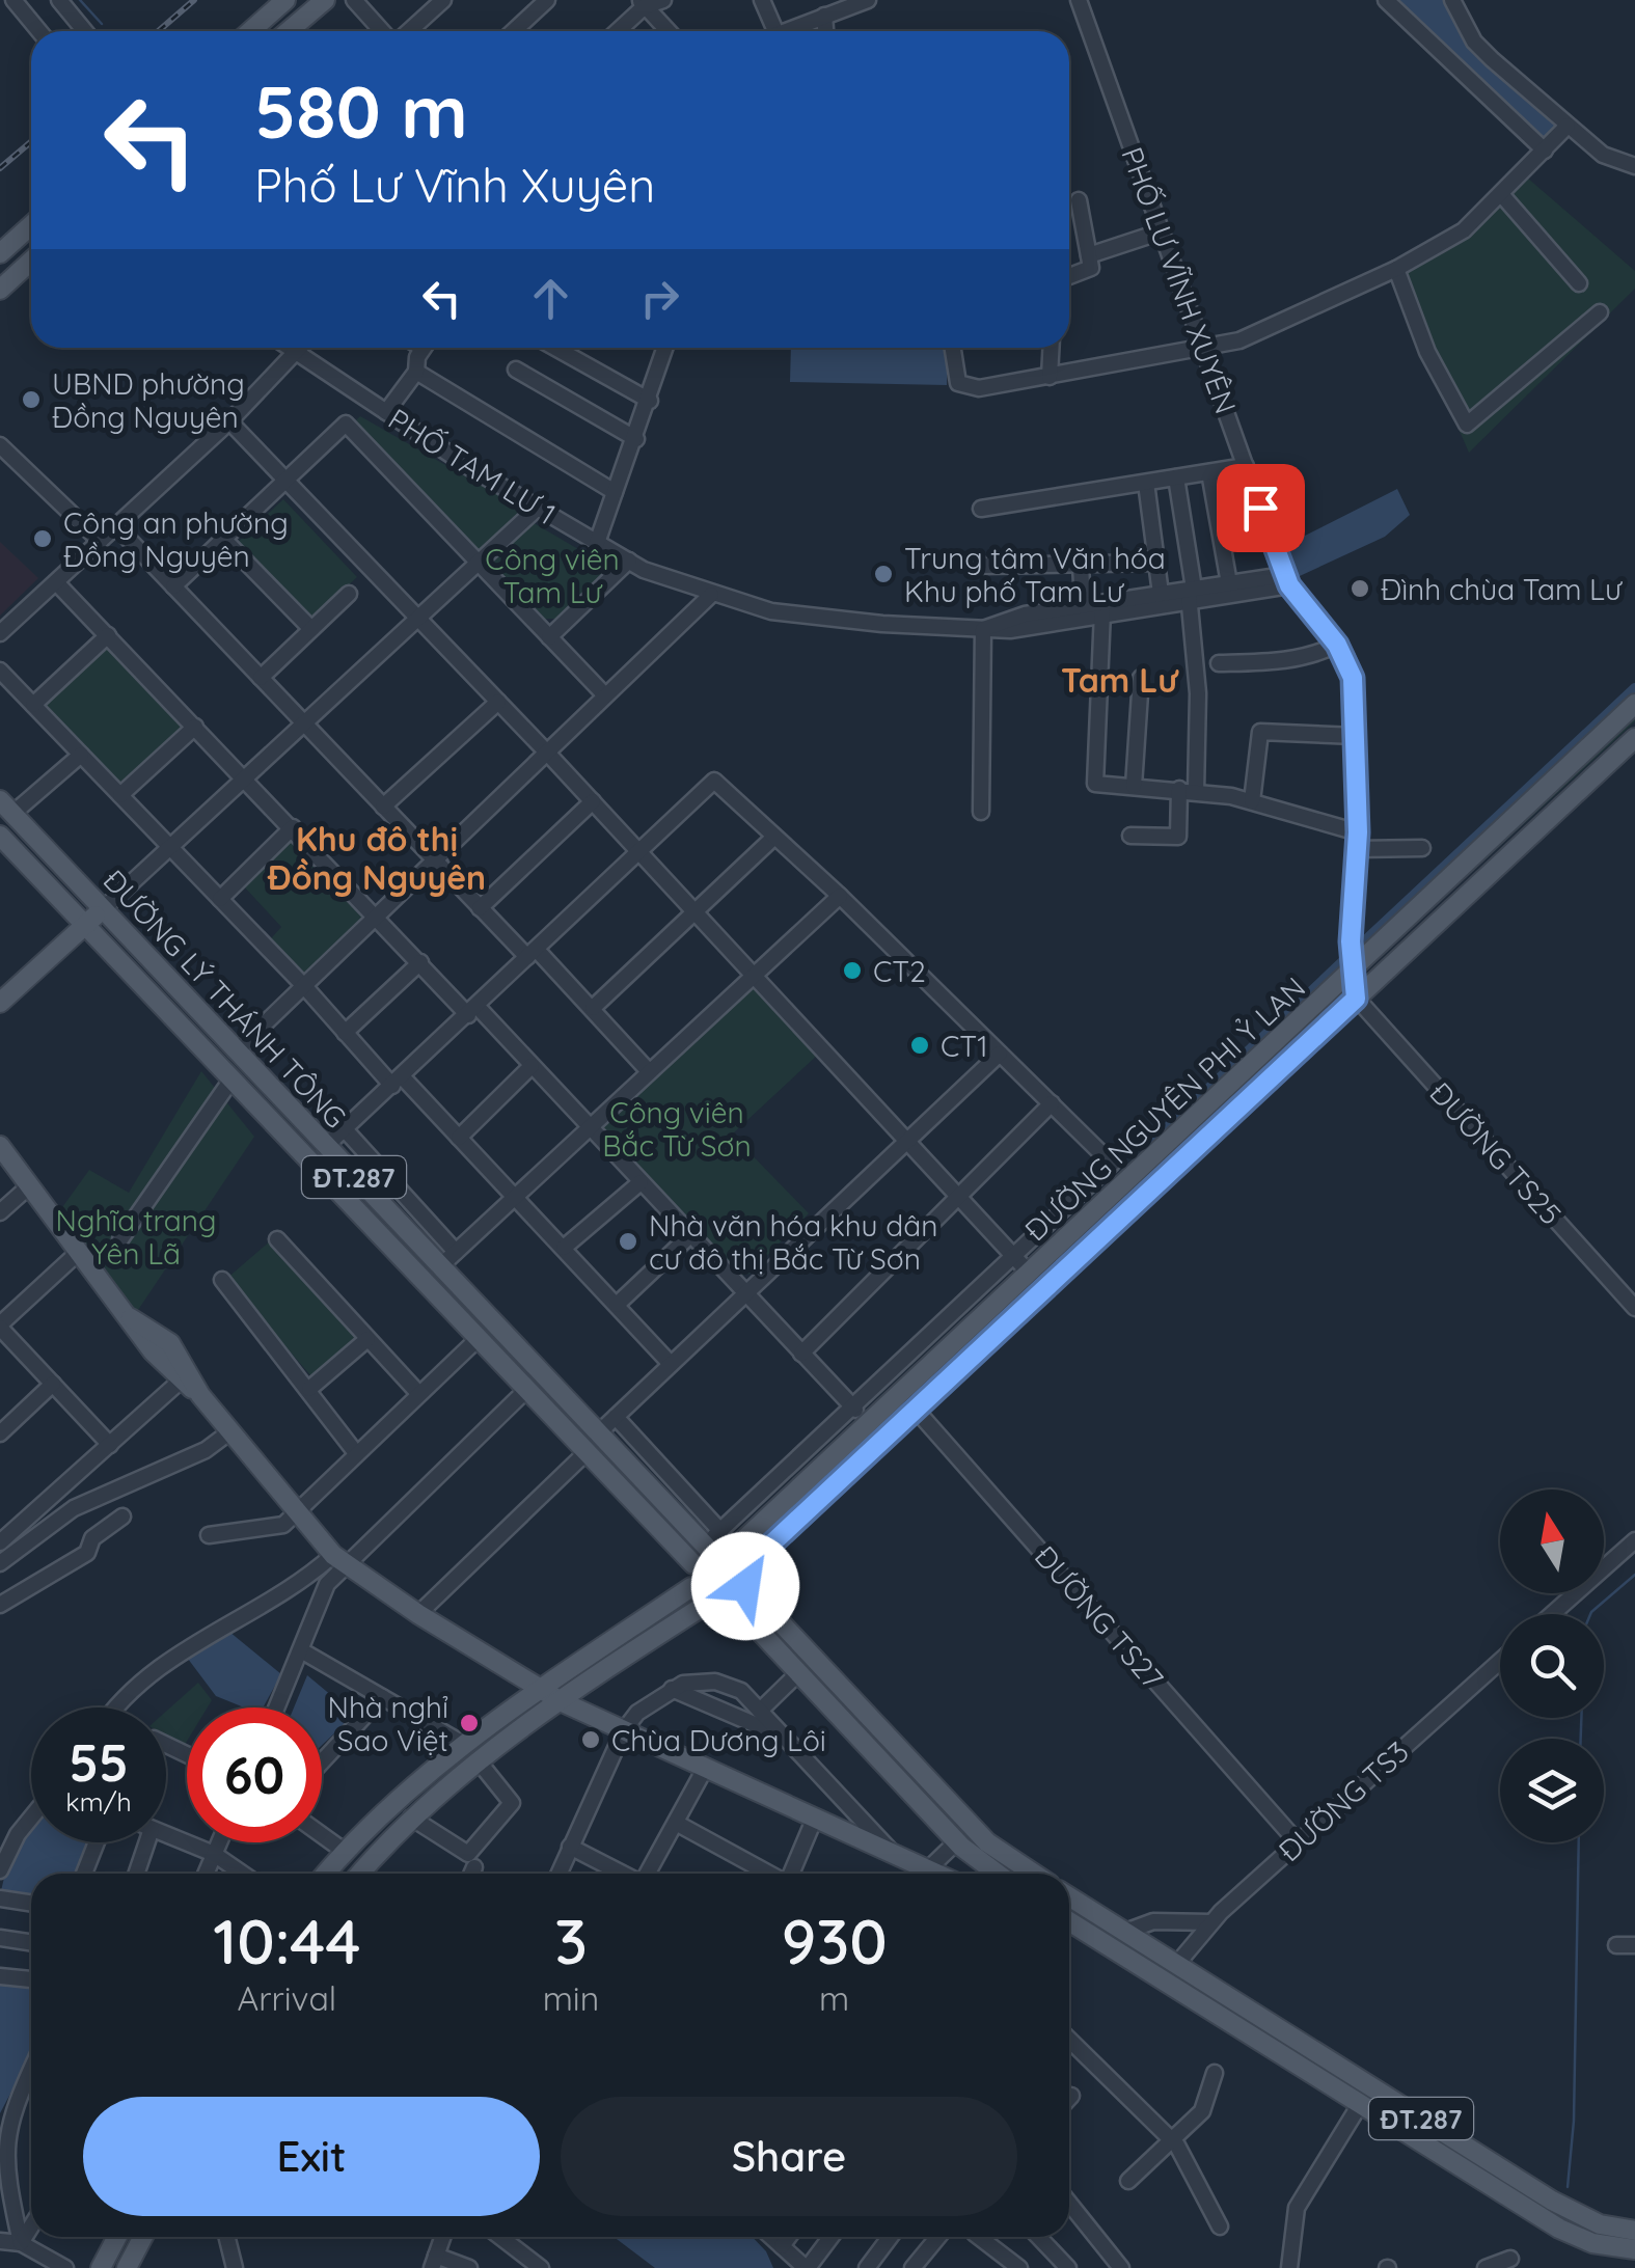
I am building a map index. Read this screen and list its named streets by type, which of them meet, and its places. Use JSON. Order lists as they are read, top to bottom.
{
  "streets": {
    "main road": ["ĐƯỜNG LÝ THÁNH TÔNG", "ĐƯỜNG NGUYÊN PHI Ỷ LAN", "ĐT.287"],
    "street": [
      "PHỐ LƯ VĨNH XUYÊN",
      "PHỐ TAM LƯ 1",
      "ĐƯỜNG TS25",
      "ĐƯỜNG TS27",
      "ĐƯỜNG TS3"
    ]
  },
  "crossings": [
    ["PHỐ LƯ VĨNH XUYÊN", "PHỐ TAM LƯ 1"],
    ["PHỐ LƯ VĨNH XUYÊN", "ĐƯỜNG NGUYÊN PHI Ỷ LAN"],
    ["ĐƯỜNG LÝ THÁNH TÔNG", "ĐƯỜNG NGUYÊN PHI Ỷ LAN"],
    ["ĐƯỜNG NGUYÊN PHI Ỷ LAN", "ĐƯỜNG TS25"],
    ["ĐƯỜNG NGUYÊN PHI Ỷ LAN", "ĐƯỜNG TS27"],
    ["ĐT.287", "ĐƯỜNG TS3"],
    ["ĐƯỜNG TS27", "ĐƯỜNG TS3"]
  ],
  "districts": ["Tam Lư", "Khu đô thị Đồng Nguyên"],
  "parks": ["Công viên Tam Lư", "Công viên Bắc Từ Sơn", "Nghĩa trang Yên Lã"],
  "places": [
    "UBND phường Đồng Nguyên",
    "Công an phường Đồng Nguyên",
    "Trung tâm Văn hóa Khu phố Tam Lư",
    "Đình chùa Tam Lư",
    "CT2",
    "CT1",
    "Nhà văn hóa khu dân cư đô thị Bắc Từ Sơn",
    "Nhà nghỉ Sao Việt",
    "Chùa Dương Lôi"
  ],
  "north": "top",
  "page": {
    "turn": ["580 m", "Phố Lư Vĩnh Xuyên"],
    "speed": "55 km/h",
    "limit": "60",
    "eta": [
      "10:44",
      "Arrival",
      "3",
      "min",
      "930",
      "m"
    ],
    "buttons": ["Exit", "Share"]
  }
}
